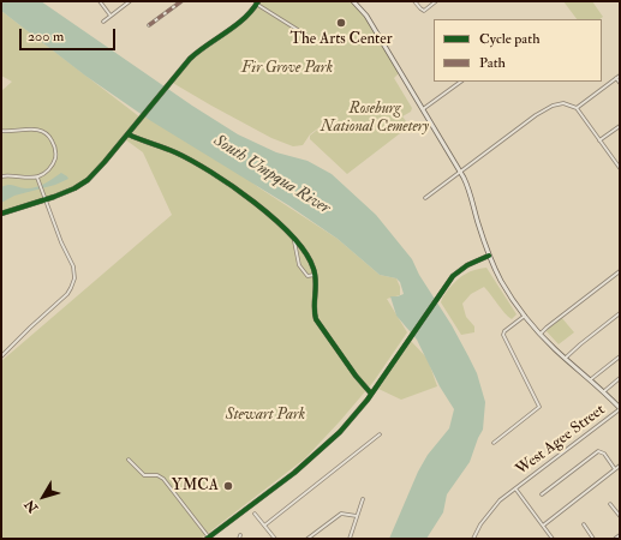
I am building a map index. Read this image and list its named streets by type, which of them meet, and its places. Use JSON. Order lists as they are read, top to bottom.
{
  "streets": {
    "street": ["West Agee Street"]
  },
  "water": ["South Umpqua River"],
  "parks": ["Fir Grove Park", "Roseburg National Cemetery", "Stewart Park"],
  "places": ["The Arts Center", "YMCA"],
  "legend": ["Cycle path", "Path"],
  "scale_bar": "200 m",
  "north": "bottom left"
}
